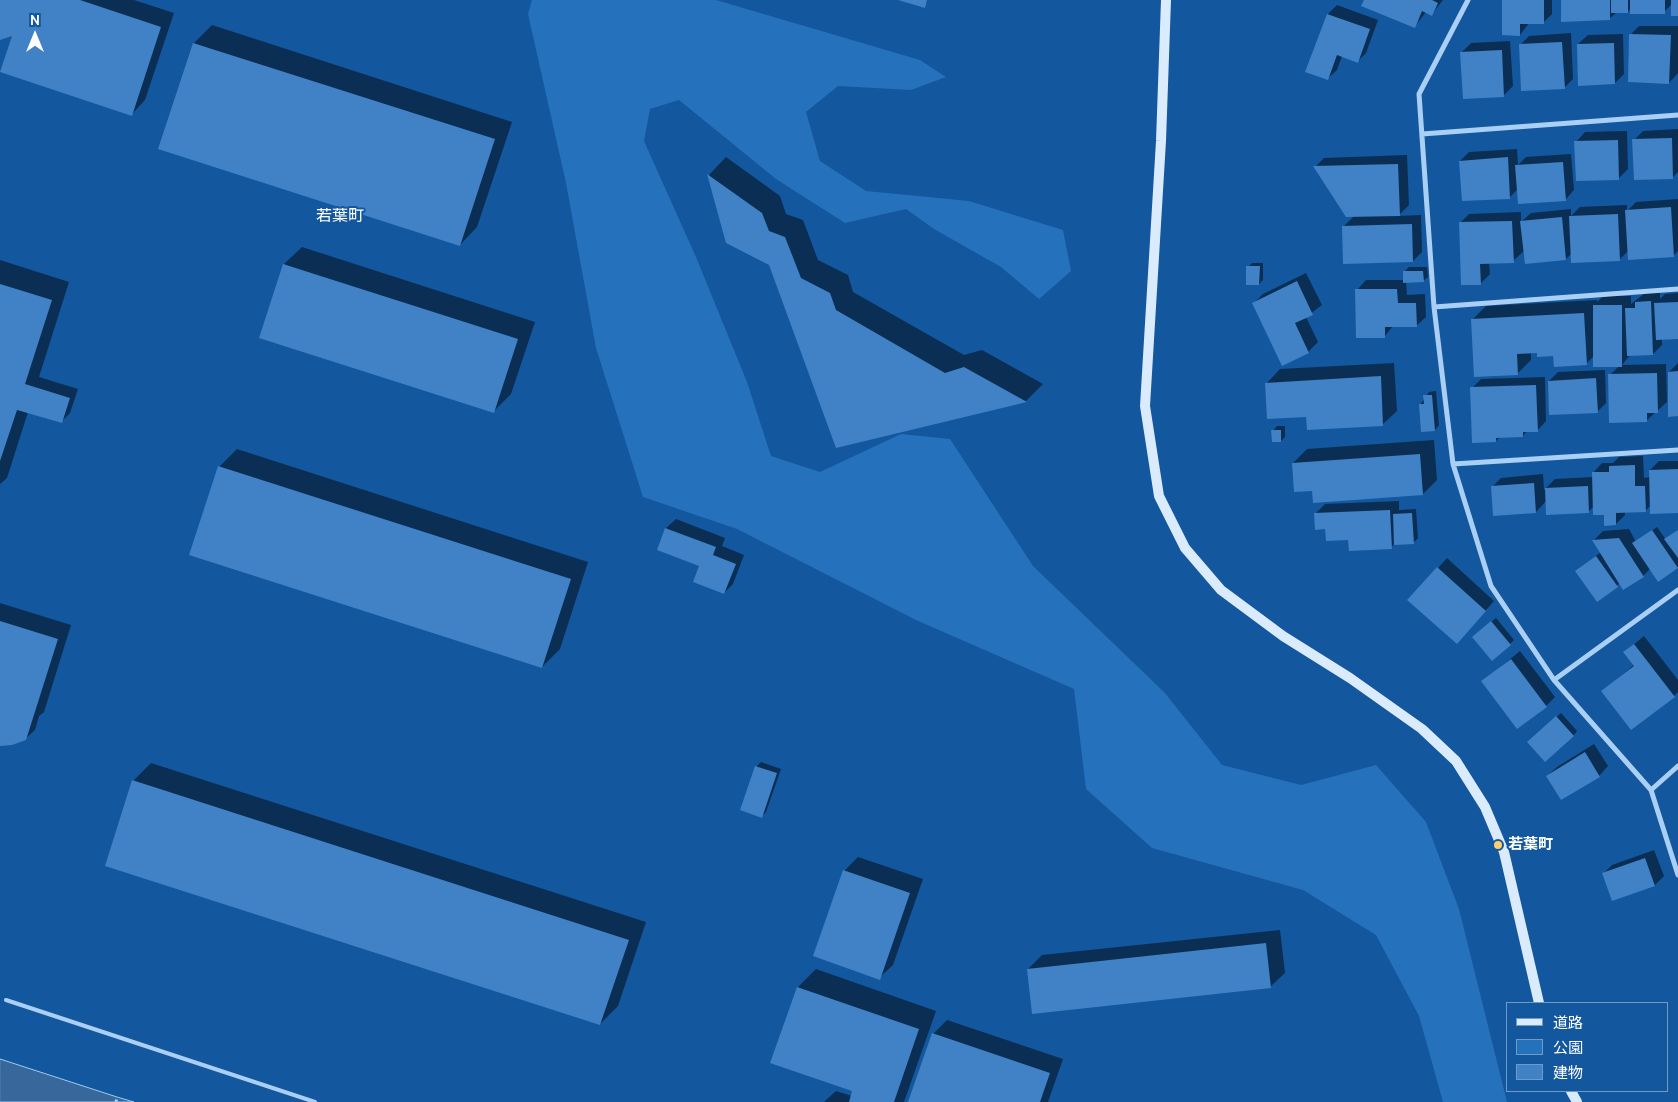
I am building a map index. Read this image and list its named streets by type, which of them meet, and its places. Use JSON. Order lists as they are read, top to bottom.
{
  "districts": ["若葉町"],
  "places": ["若葉町"],
  "legend": ["道路", "公園", "建物"],
  "north": "top"
}
